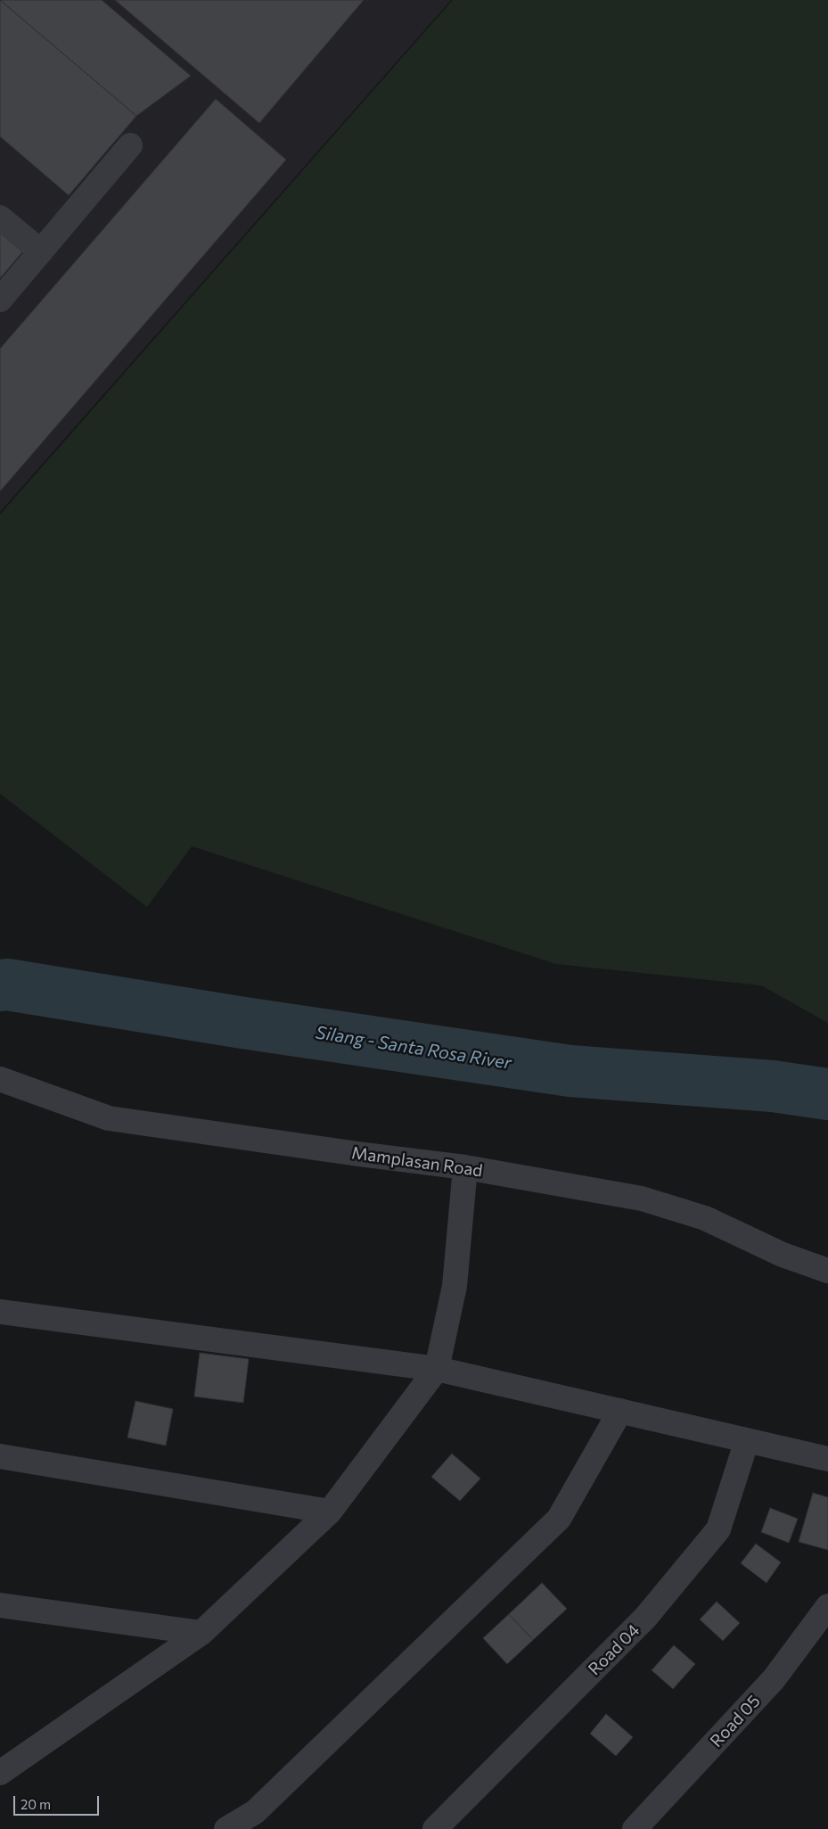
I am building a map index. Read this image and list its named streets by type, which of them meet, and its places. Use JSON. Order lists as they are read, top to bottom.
{
  "streets": {
    "street": ["Mamplasan Road", "Road 04", "Road 05"]
  },
  "water": ["Silang - Santa Rosa River"],
  "scale_bar": "20 m"
}
